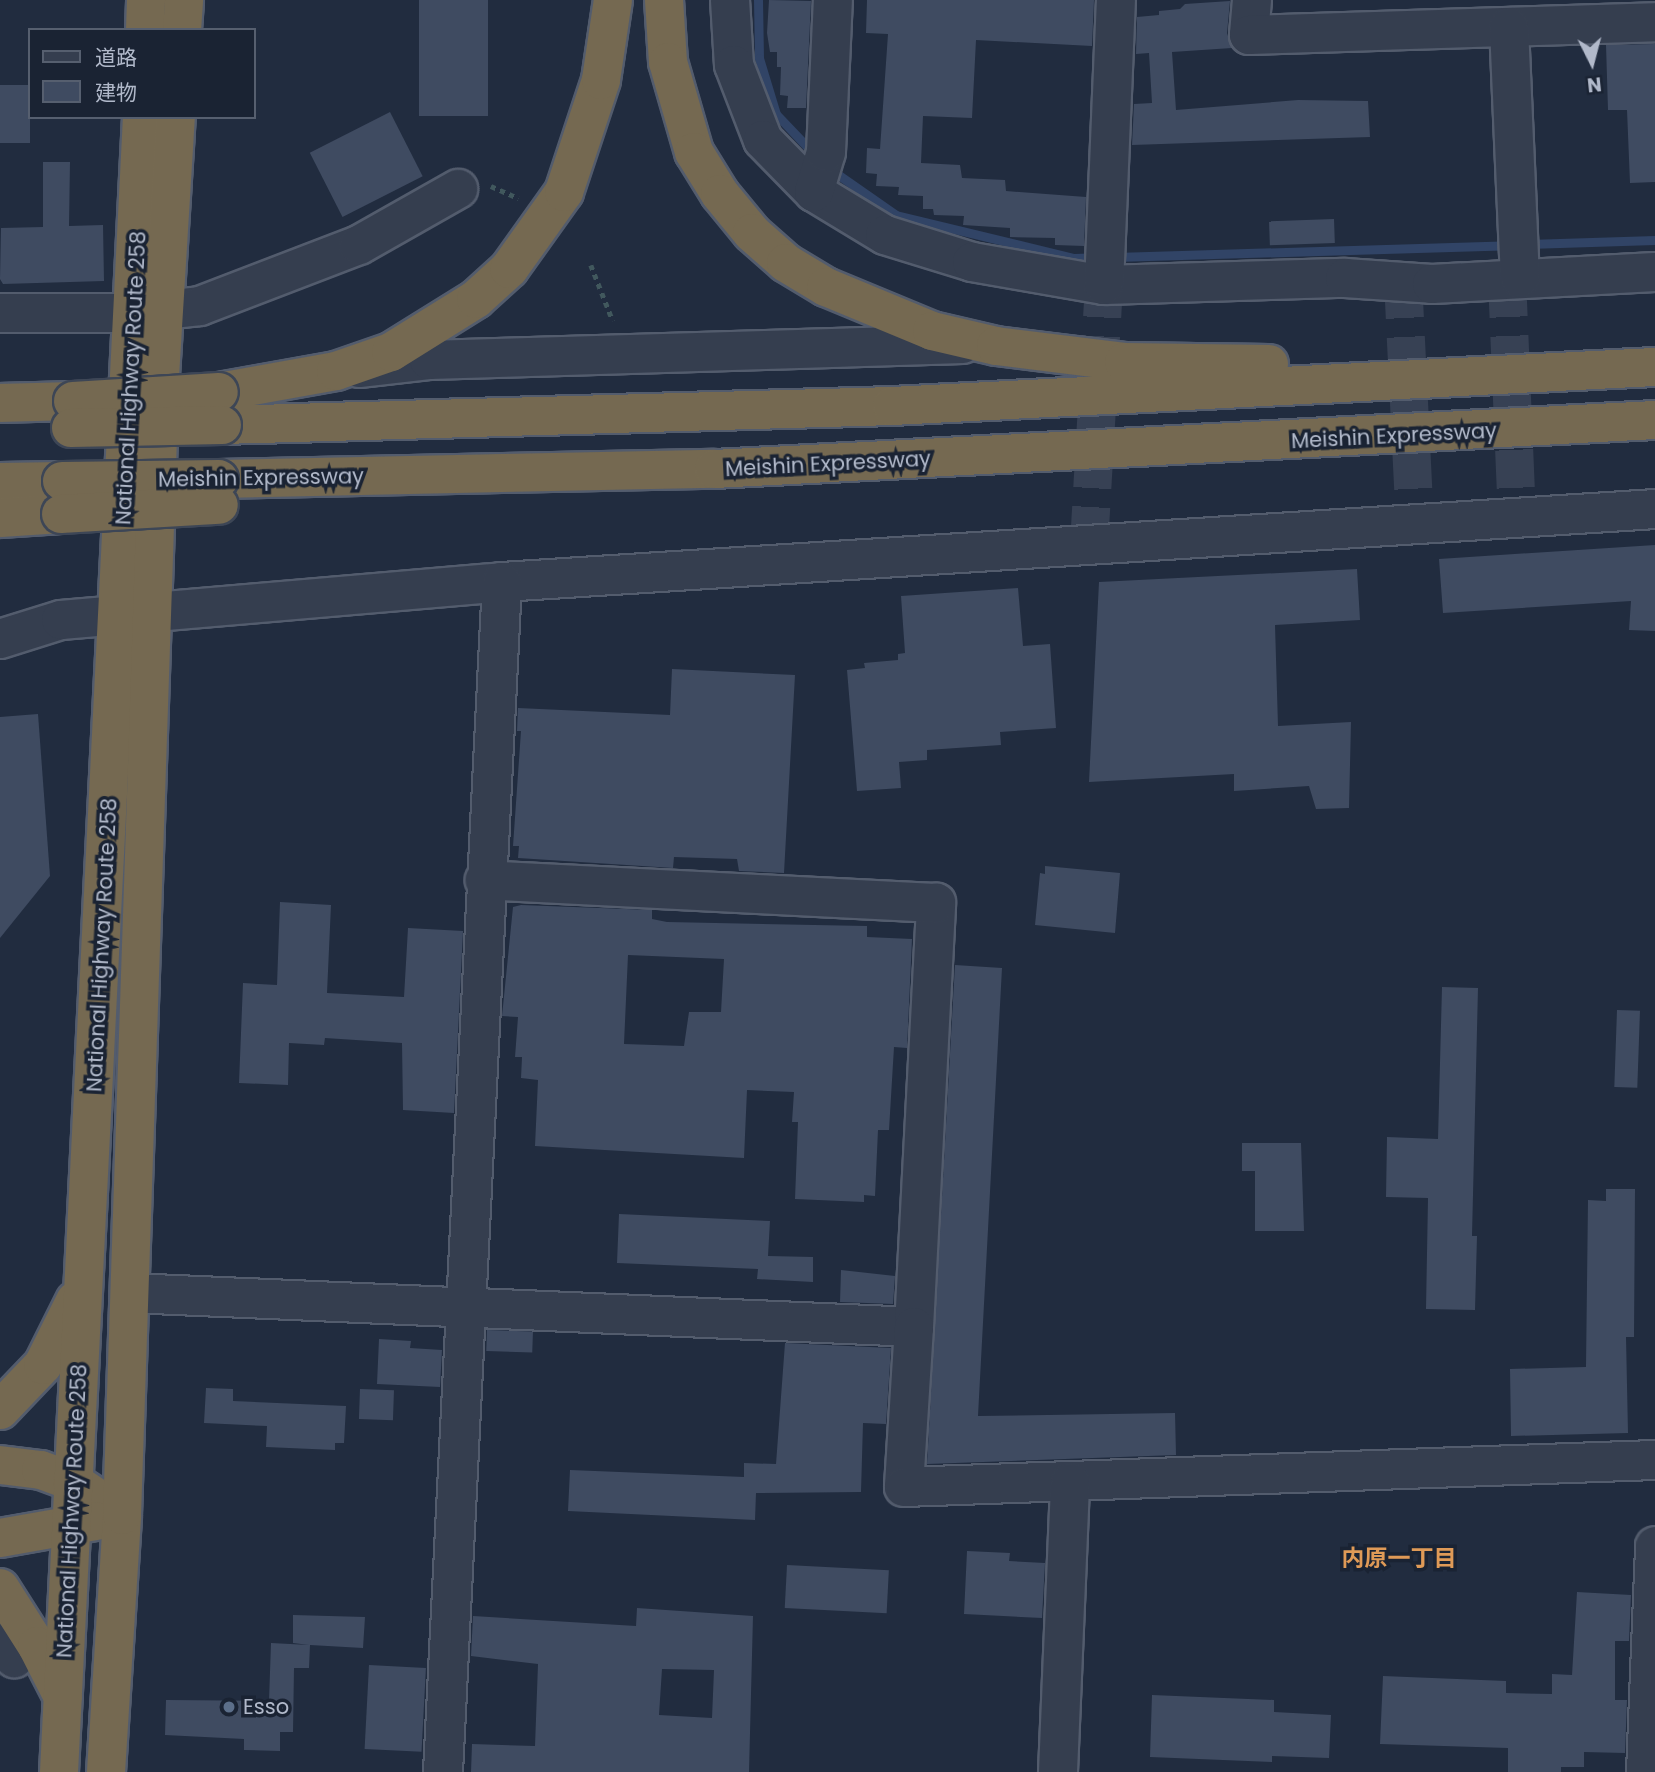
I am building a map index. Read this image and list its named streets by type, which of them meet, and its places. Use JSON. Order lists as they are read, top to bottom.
{
  "streets": {
    "highway": ["National Highway Route 258", "Meishin Expressway"]
  },
  "districts": ["内原一丁目"],
  "places": ["Esso"],
  "legend": ["道路", "建物"],
  "north": "bottom"
}
